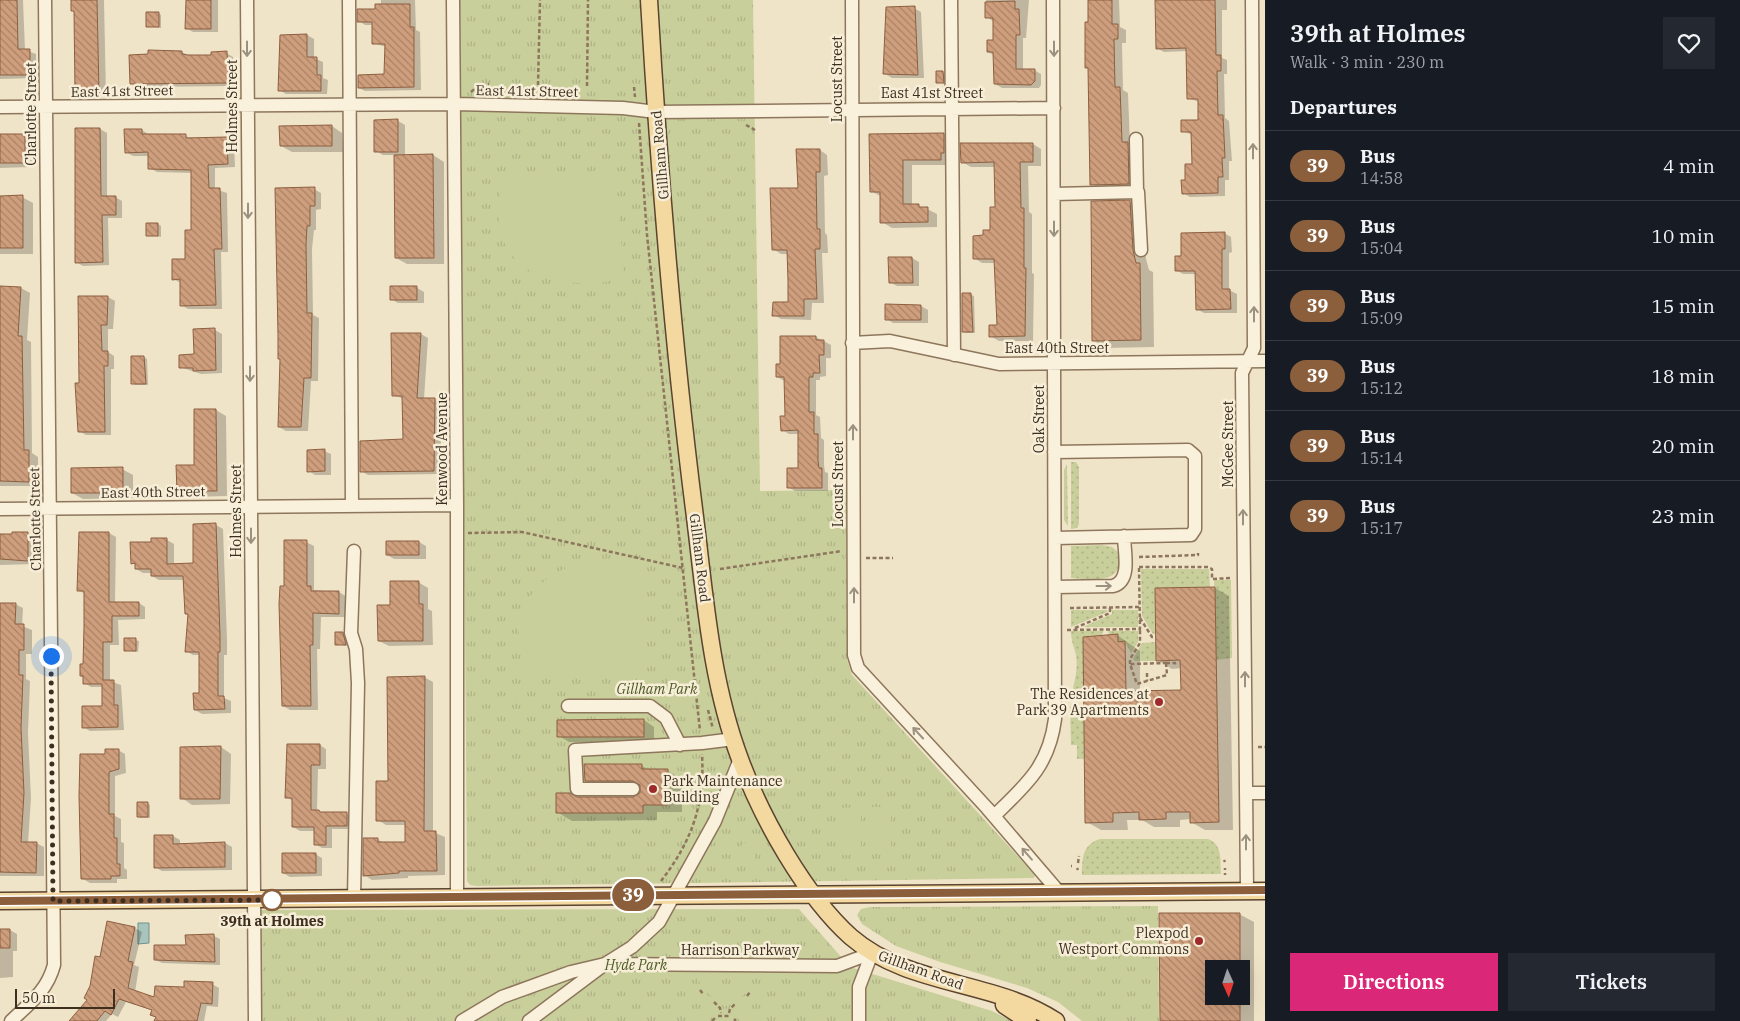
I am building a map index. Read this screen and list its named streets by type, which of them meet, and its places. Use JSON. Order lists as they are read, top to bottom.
{
  "streets": {
    "main road": ["Gillham Road"],
    "street": [
      "Locust Street",
      "East 41st Street",
      "Holmes Street",
      "Charlotte Street",
      "East 40th Street",
      "Oak Street",
      "McGee Street",
      "Kenwood Avenue",
      "Harrison Parkway"
    ]
  },
  "crossings": [
    ["Locust Street", "East 41st Street"],
    ["Locust Street", "East 40th Street"],
    ["Locust Street", "Oak Street"],
    ["East 41st Street", "Holmes Street"],
    ["East 41st Street", "Charlotte Street"],
    ["East 41st Street", "Gillham Road"],
    ["East 41st Street", "Oak Street"],
    ["East 41st Street", "Kenwood Avenue"],
    ["Holmes Street", "East 40th Street"],
    ["Charlotte Street", "East 40th Street"],
    ["Gillham Road", "Harrison Parkway"],
    ["East 40th Street", "Oak Street"],
    ["East 40th Street", "McGee Street"],
    ["East 40th Street", "Kenwood Avenue"]
  ],
  "one_way": ["Locust Street", "McGee Street"],
  "parks": ["Gillham Park", "Hyde Park"],
  "places": [
    "The Residences at Park 39 Apartments",
    "Park Maintenance Building",
    "39th at Holmes",
    "Plexpod Westport Commons"
  ],
  "lines": ["bus line 39"],
  "scale_bar": "50 m",
  "north": "bottom",
  "page": {
    "on_map": "39",
    "heading": [
      ["39th at Holmes", "Walk · 3 min · 230 m"],
      "Departures"
    ],
    "list": [
      {
        "mark": "39",
        "name": "Bus",
        "note": "14:58",
        "value": "4 min"
      },
      {
        "mark": "39",
        "name": "Bus",
        "note": "15:04",
        "value": "10 min"
      },
      {
        "mark": "39",
        "name": "Bus",
        "note": "15:09",
        "value": "15 min"
      },
      {
        "mark": "39",
        "name": "Bus",
        "note": "15:12",
        "value": "18 min"
      },
      {
        "mark": "39",
        "name": "Bus",
        "note": "15:14",
        "value": "20 min"
      },
      {
        "mark": "39",
        "name": "Bus",
        "note": "15:17",
        "value": "23 min"
      }
    ],
    "buttons": ["Directions", "Tickets"],
    "scale": "50 m"
  }
}
